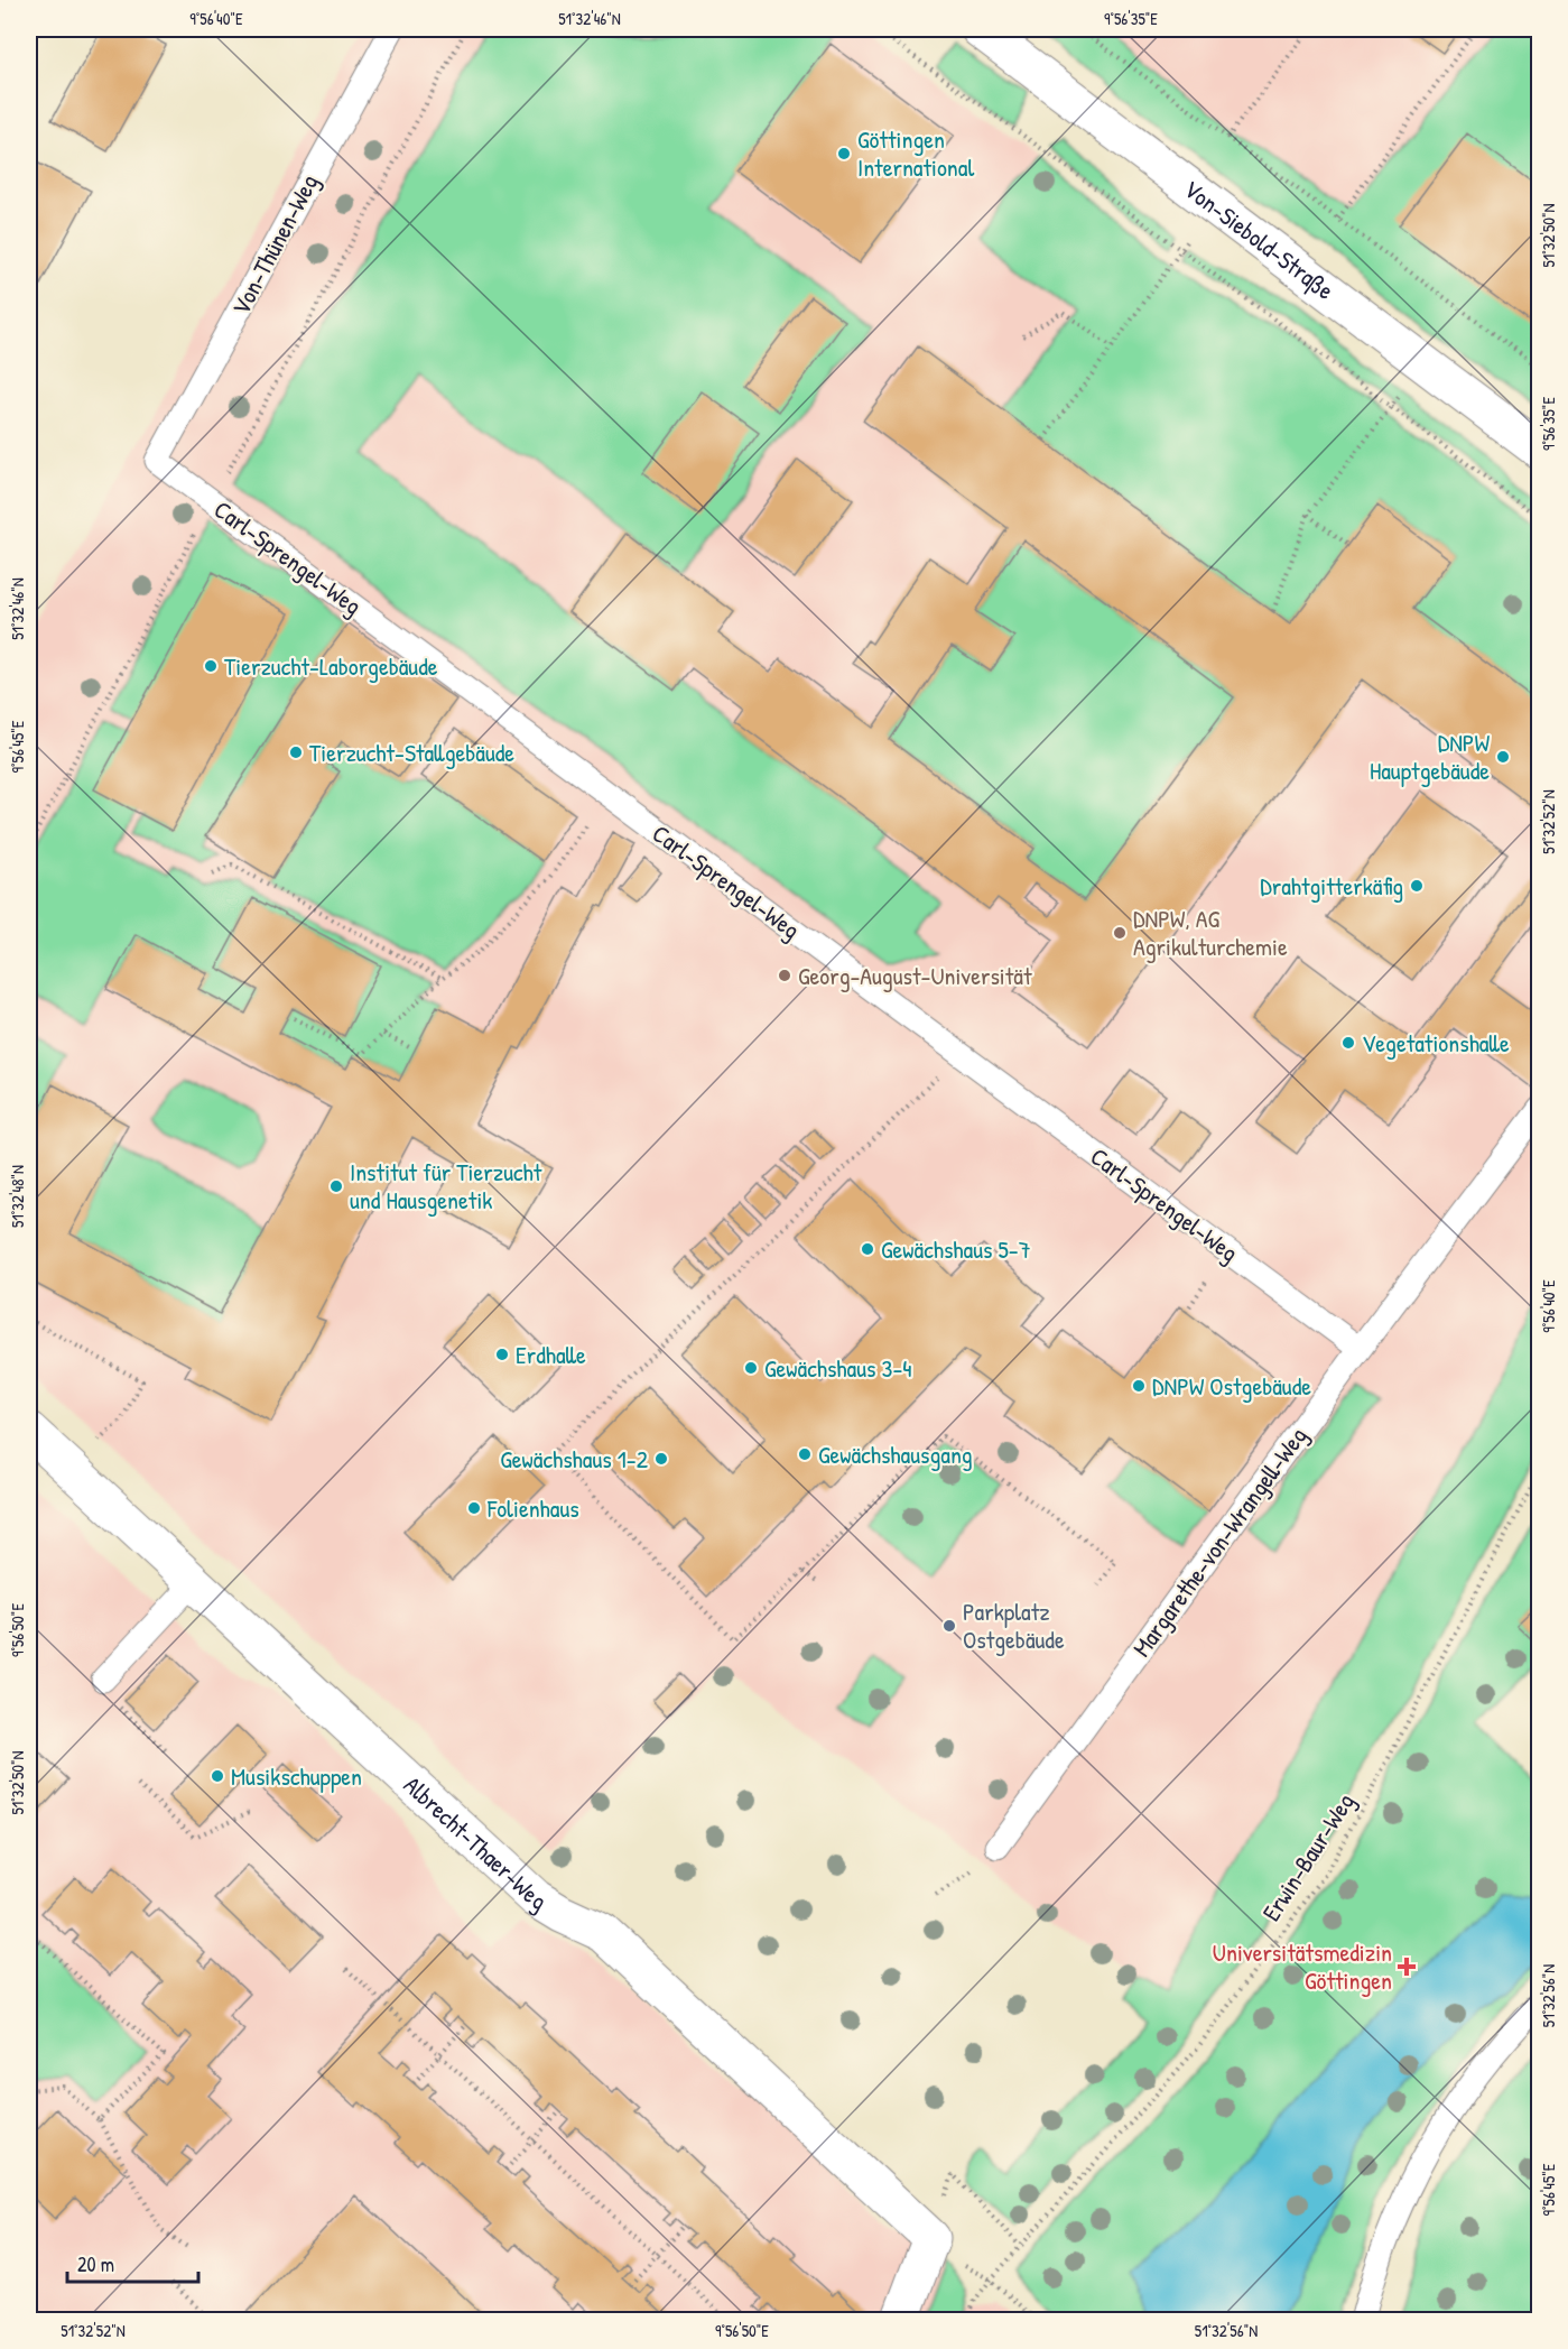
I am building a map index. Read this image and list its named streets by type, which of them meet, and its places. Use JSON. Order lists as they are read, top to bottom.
{
  "streets": {
    "street": ["Von-Siebold-Straße", "Albrecht-Thaer-Weg"],
    "lane": ["Von-Thünen-Weg", "Carl-Sprengel-Weg", "Margarethe-von-Wrangell-Weg"],
    "path": ["Erwin-Baur-Weg"]
  },
  "crossings": [
    ["Von-Thünen-Weg", "Carl-Sprengel-Weg"],
    ["Carl-Sprengel-Weg", "Margarethe-von-Wrangell-Weg"]
  ],
  "places": {
    "other": [
      "Göttingen International",
      "Tierzucht-Laborgebäude",
      "Tierzucht-Stallgebäude",
      "DNPW Hauptgebäude",
      "Drahtgitterkäfig",
      "DNPW, AG Agrikulturchemie",
      "Georg-August-Universität",
      "Vegetationshalle",
      "Institut für Tierzucht und Hausgenetik",
      "Gewächshaus 5-7",
      "Erdhalle",
      "Gewächshaus 3-4",
      "DNPW Ostgebäude",
      "Gewächshausgang",
      "Gewächshaus 1-2",
      "Folienhaus",
      "Parkplatz Ostgebäude",
      "Musikschuppen"
    ],
    "health": ["Universitätsmedizin Göttingen"]
  },
  "scale_bar": "20 m",
  "coordinates": [
    "9°56'40\"E",
    "51°32'46\"N",
    "9°56'35\"E",
    "51°32'50\"N",
    "9°56'45\"E",
    "51°32'52\"N",
    "51°32'48\"N",
    "9°56'50\"E",
    "51°32'56\"N"
  ]
}
